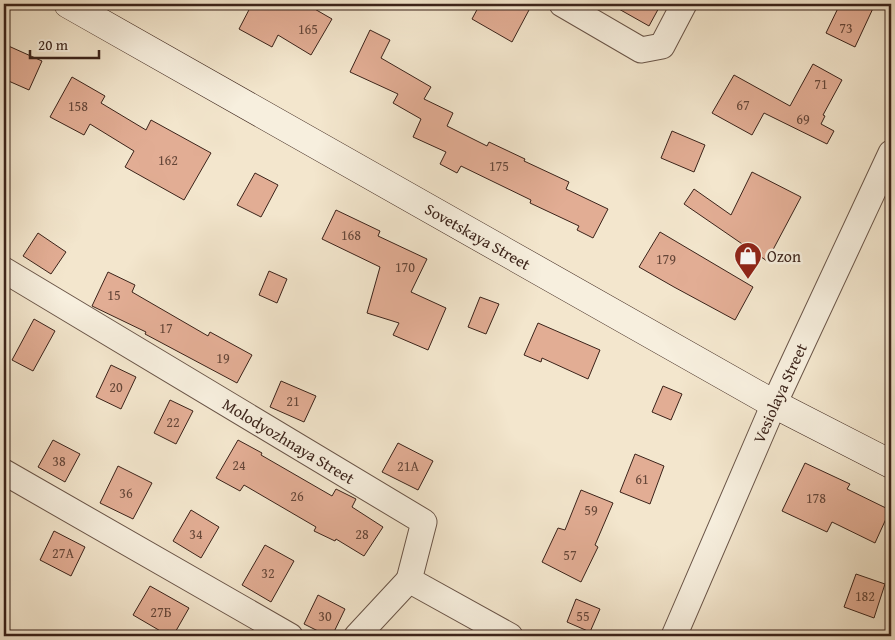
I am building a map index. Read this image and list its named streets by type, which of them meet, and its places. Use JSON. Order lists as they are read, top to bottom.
{
  "streets": {
    "main road": ["Sovetskaya Street"],
    "street": ["Vesiolaya Street", "Molodyozhnaya Street"]
  },
  "crossings": [
    ["Sovetskaya Street", "Vesiolaya Street"]
  ],
  "places": {
    "shop": ["Ozon"]
  },
  "house_numbers": [
    "73",
    "165",
    "71",
    "67",
    "158",
    "69",
    "162",
    "175",
    "168",
    "179",
    "170",
    "15",
    "17",
    "19",
    "20",
    "21",
    "22",
    "38",
    "24",
    "21А",
    "61",
    "36",
    "26",
    "178",
    "59",
    "34",
    "28",
    "27А",
    "57",
    "32",
    "182",
    "27Б",
    "30",
    "55"
  ],
  "scale_bar": "20 m"
}
